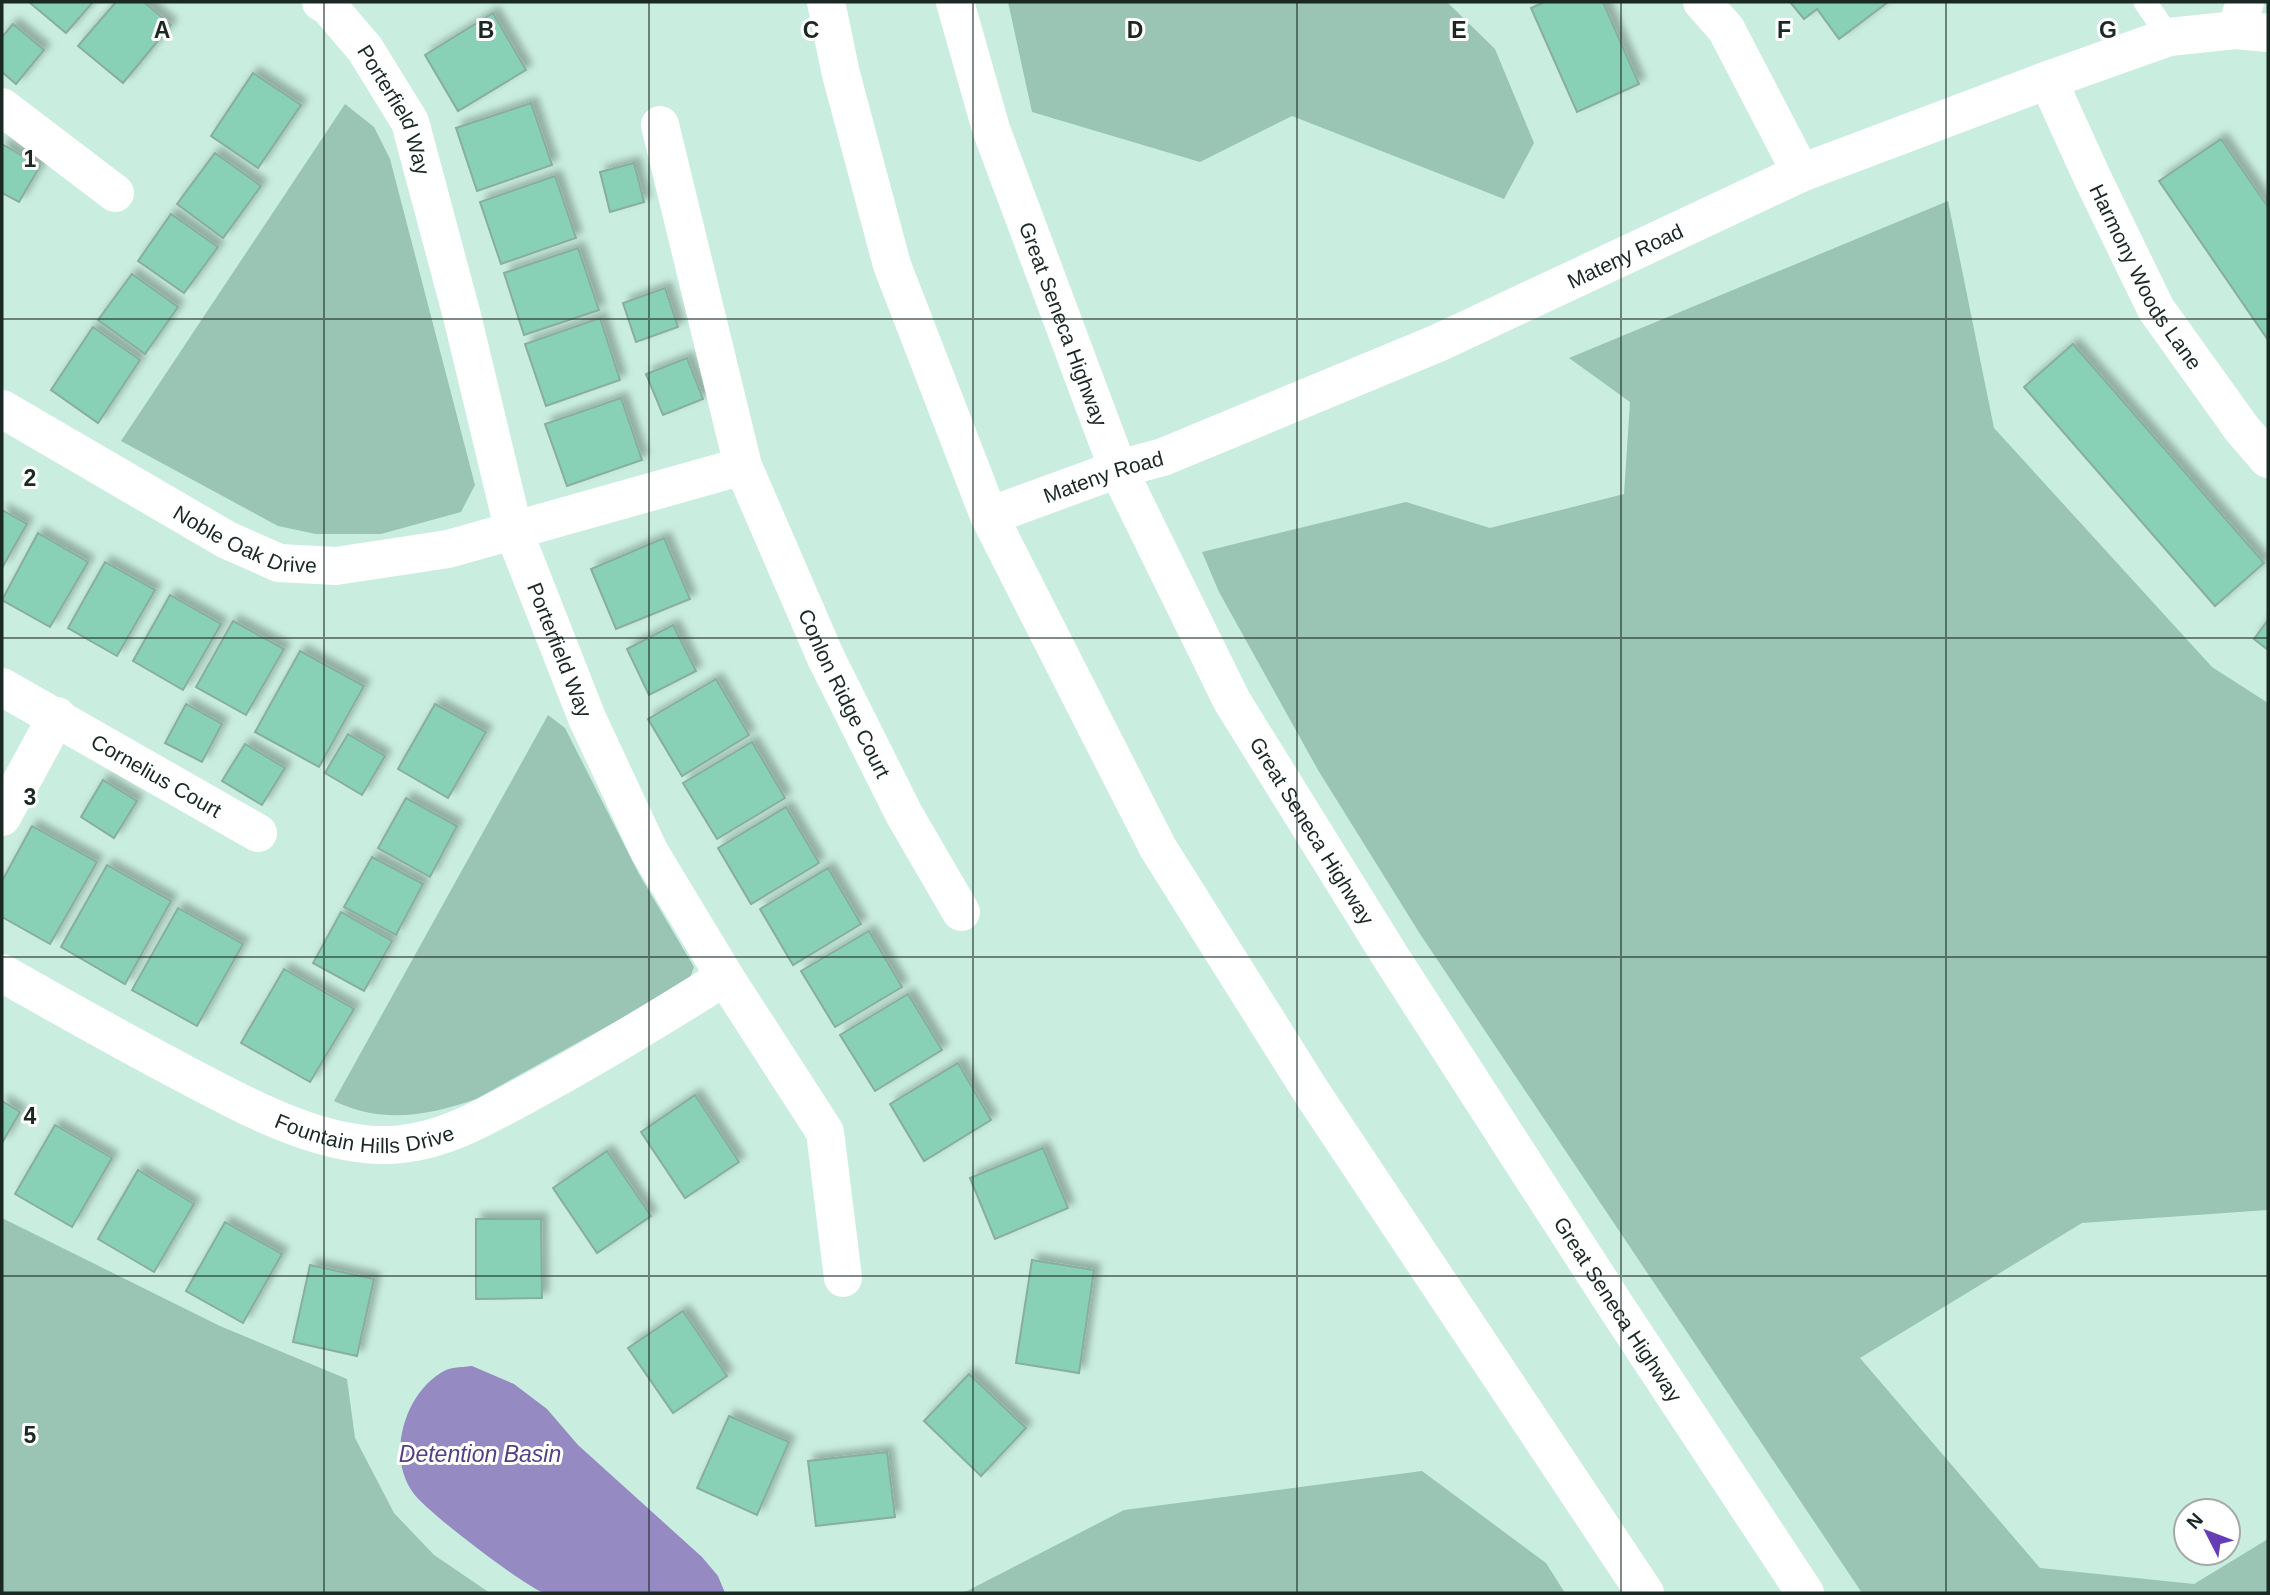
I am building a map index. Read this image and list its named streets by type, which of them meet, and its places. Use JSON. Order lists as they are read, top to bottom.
{
  "streets": {
    "street": [
      "Porterfield Way",
      "Mateny Road",
      "Harmony Woods Lane",
      "Great Seneca Highway",
      "Noble Oak Drive",
      "Conlon Ridge Court",
      "Cornelius Court",
      "Fountain Hills Drive"
    ]
  },
  "crossings": [
    ["Porterfield Way", "Noble Oak Drive"],
    ["Porterfield Way", "Fountain Hills Drive"],
    ["Mateny Road", "Harmony Woods Lane"],
    ["Mateny Road", "Great Seneca Highway"]
  ],
  "water": ["Detention Basin"],
  "north": "top left",
  "grid": {
    "columns": [
      "A",
      "B",
      "C",
      "D",
      "E",
      "F",
      "G"
    ],
    "rows": [
      "1",
      "2",
      "3",
      "4",
      "5"
    ]
  }
}
